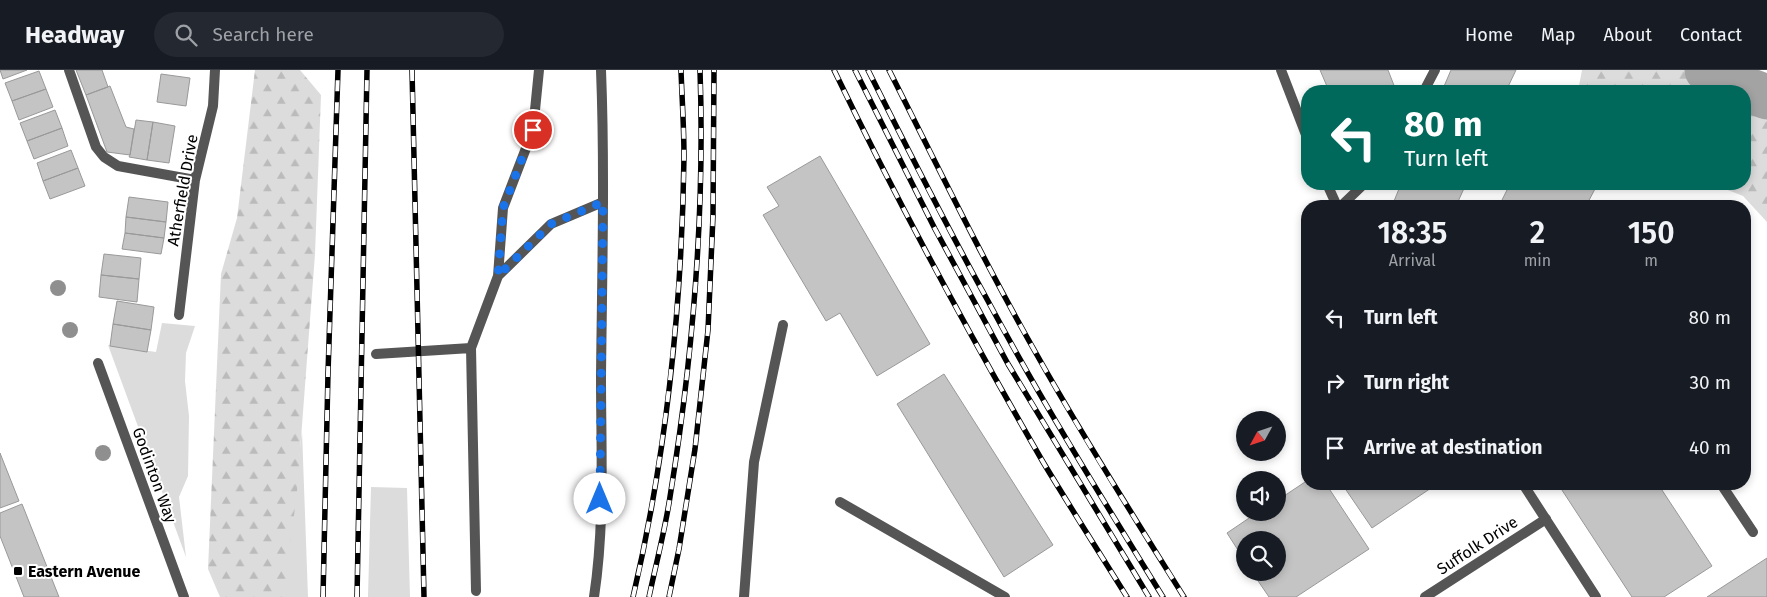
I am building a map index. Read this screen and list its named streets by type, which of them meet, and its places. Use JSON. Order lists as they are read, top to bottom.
{
  "streets": {
    "street": ["Atherfield Drive", "Godinton Way", "Suffolk Drive"]
  },
  "places": {
    "transit": ["Eastern Avenue"]
  },
  "north": "bottom left",
  "page": {
    "header": "Headway",
    "search": "Search here",
    "nav": [
      "Home",
      "Map",
      "About",
      "Contact"
    ],
    "turn": ["80 m", "Turn left"],
    "eta": [
      "18:35",
      "Arrival",
      "2",
      "min",
      "150",
      "m"
    ],
    "list": [
      {
        "name": "Turn left",
        "value": "80 m"
      },
      {
        "name": "Turn right",
        "value": "30 m"
      },
      {
        "name": "Arrive at destination",
        "value": "40 m"
      }
    ]
  }
}
